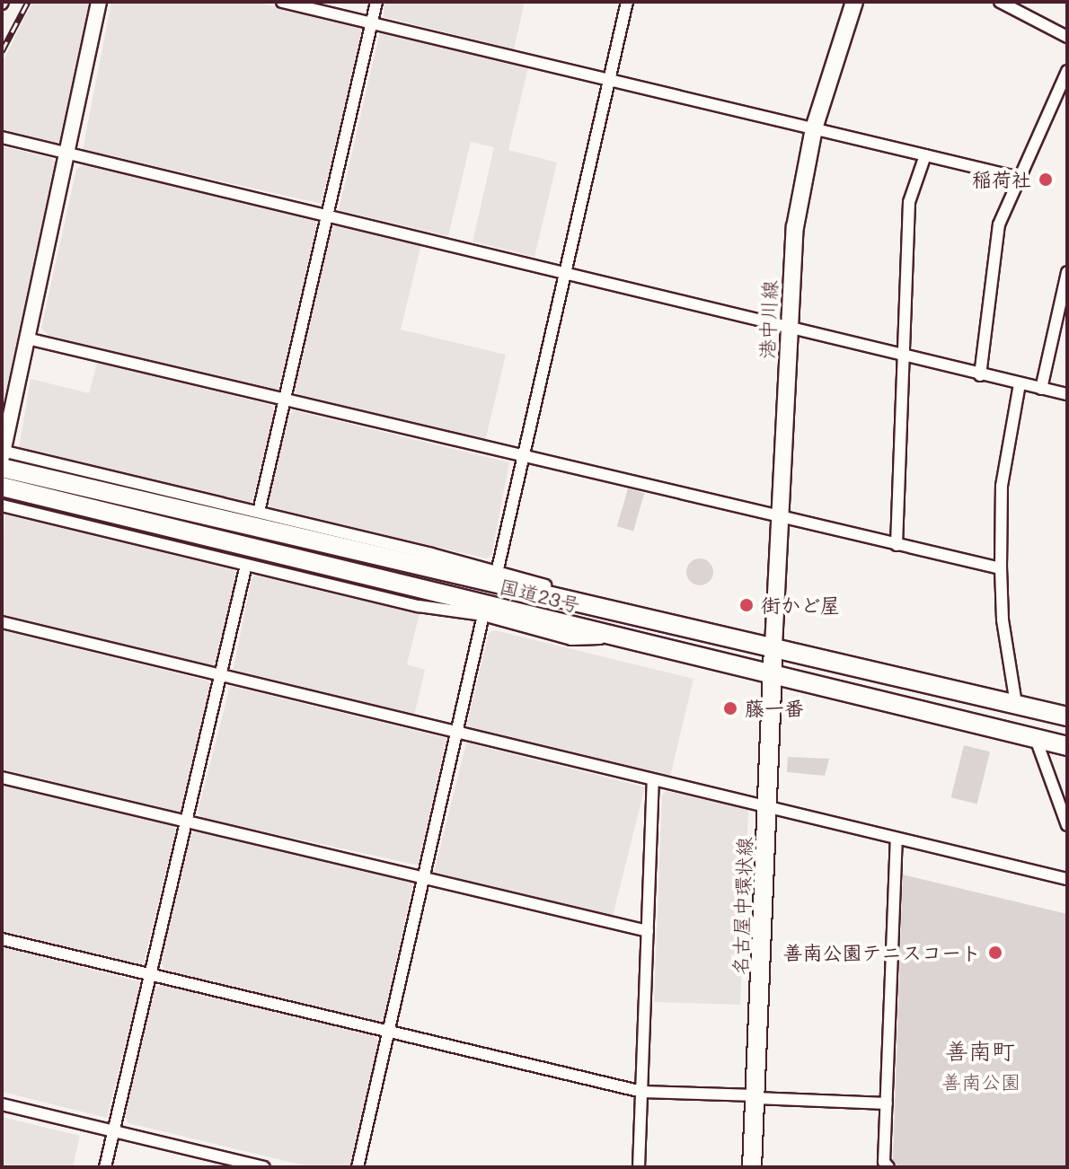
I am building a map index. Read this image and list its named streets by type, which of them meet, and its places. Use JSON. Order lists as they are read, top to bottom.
{
  "streets": {
    "main road": ["港中川線", "国道23号", "名古屋中環状線"]
  },
  "crossings": [
    ["港中川線", "国道23号"],
    ["港中川線", "名古屋中環状線"],
    ["国道23号", "名古屋中環状線"]
  ],
  "districts": ["善南町"],
  "parks": ["善南公園"],
  "places": [
    "稲荷社",
    "街かど屋",
    "藤一番",
    "善南公園テニスコート"
  ]
}
